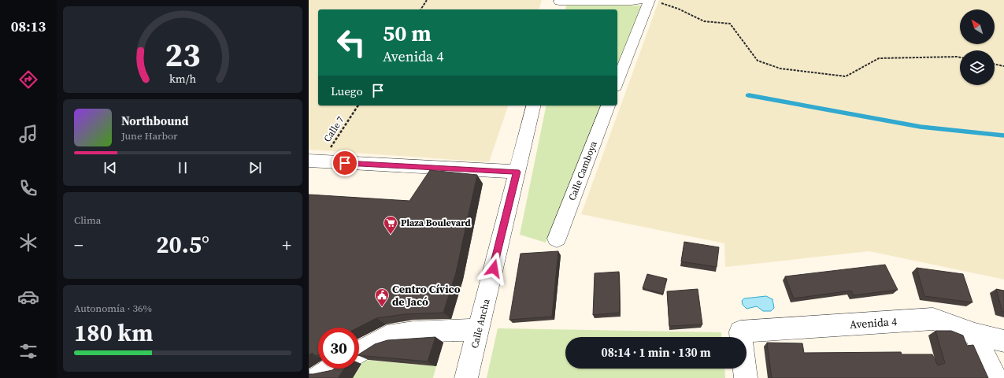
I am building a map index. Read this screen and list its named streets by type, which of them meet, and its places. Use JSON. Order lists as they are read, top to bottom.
{
  "streets": {
    "street": ["Calle Camboya", "Avenida 4", "Calle Ancha"],
    "path": ["Calle 7"]
  },
  "places": {
    "supermarket": ["Plaza Boulevard"],
    "public building": ["Centro Cívico de Jacó"]
  },
  "north": "top left",
  "page": {
    "tabs": "08:13",
    "turn": ["50 m", "Avenida 4"],
    "then": "Luego",
    "song": ["Northbound", "June Harbor"],
    "tile": [
      "Clima",
      ["Autonomía · 36%", "180 km"]
    ],
    "heat": ["−", "20.5°", "+"],
    "limit": "30",
    "trip": "08:14 · 1 min · 130 m",
    "gauge": ["23", "km/h"]
  }
}
